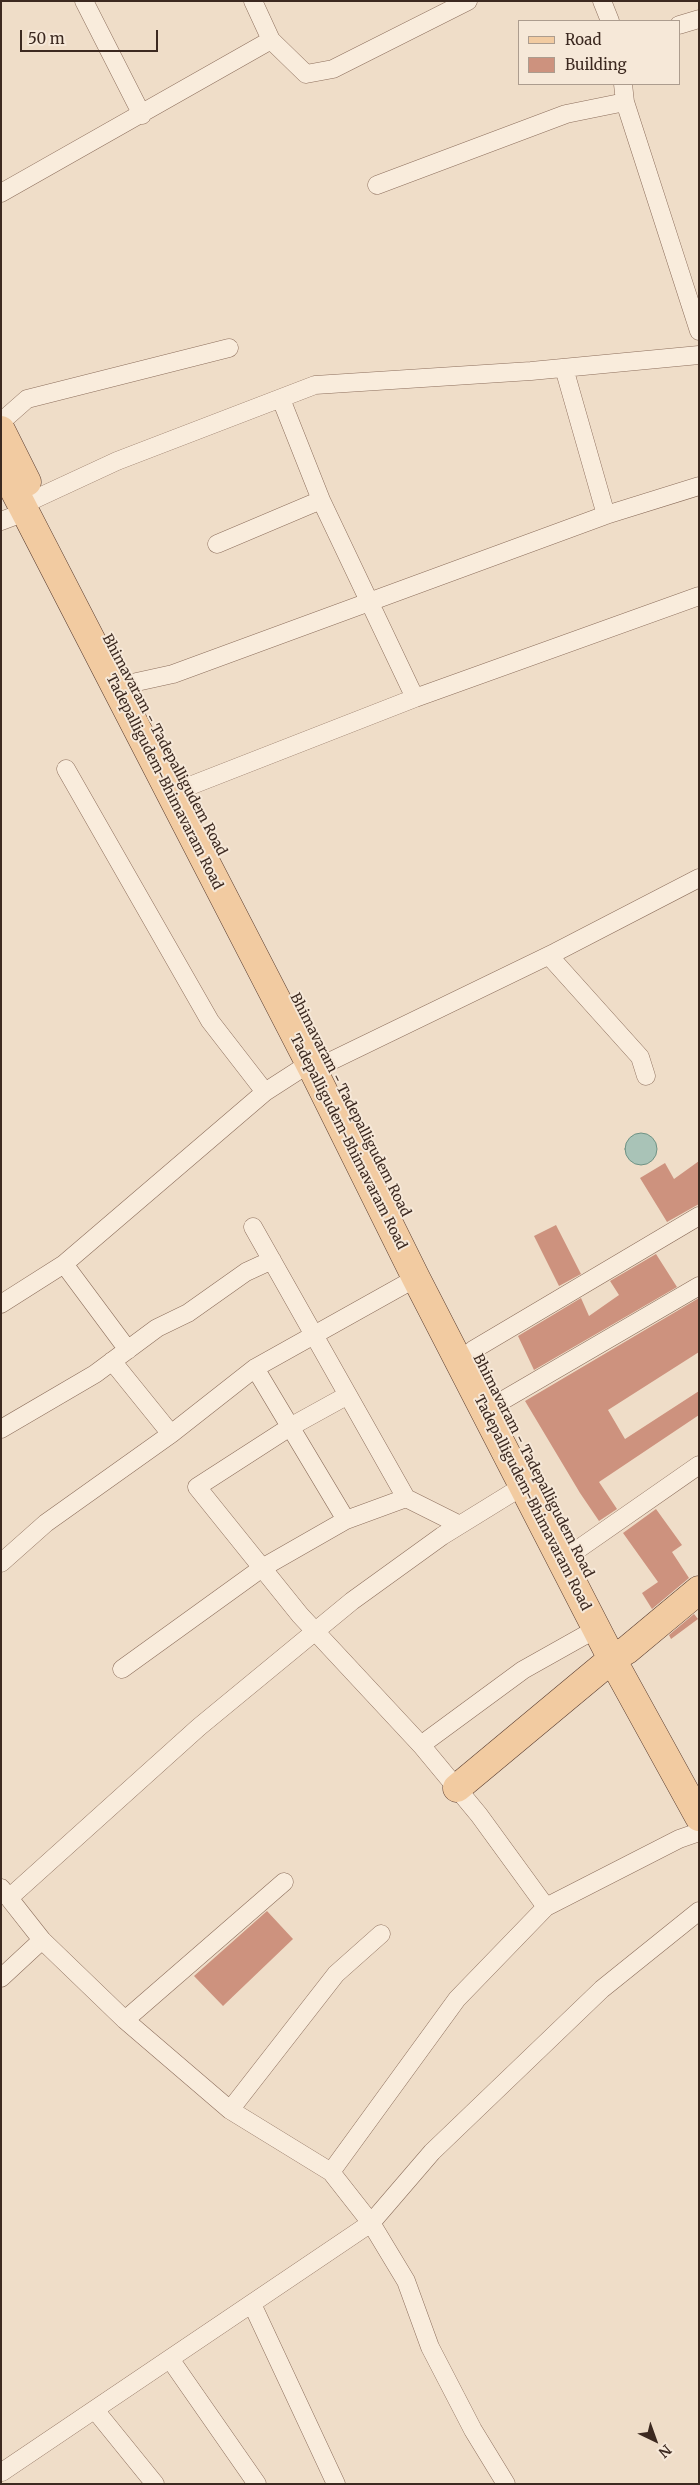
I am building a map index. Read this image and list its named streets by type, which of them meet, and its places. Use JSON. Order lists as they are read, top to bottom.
{
  "streets": {
    "main road": ["Bhimavaram - Tadepalligudem Road", "Tadepalligudem-Bhimavaram Road"]
  },
  "crossings": [
    ["Bhimavaram - Tadepalligudem Road", "Tadepalligudem-Bhimavaram Road"]
  ],
  "legend": ["Road", "Building"],
  "scale_bar": "50 m",
  "north": "bottom right"
}
